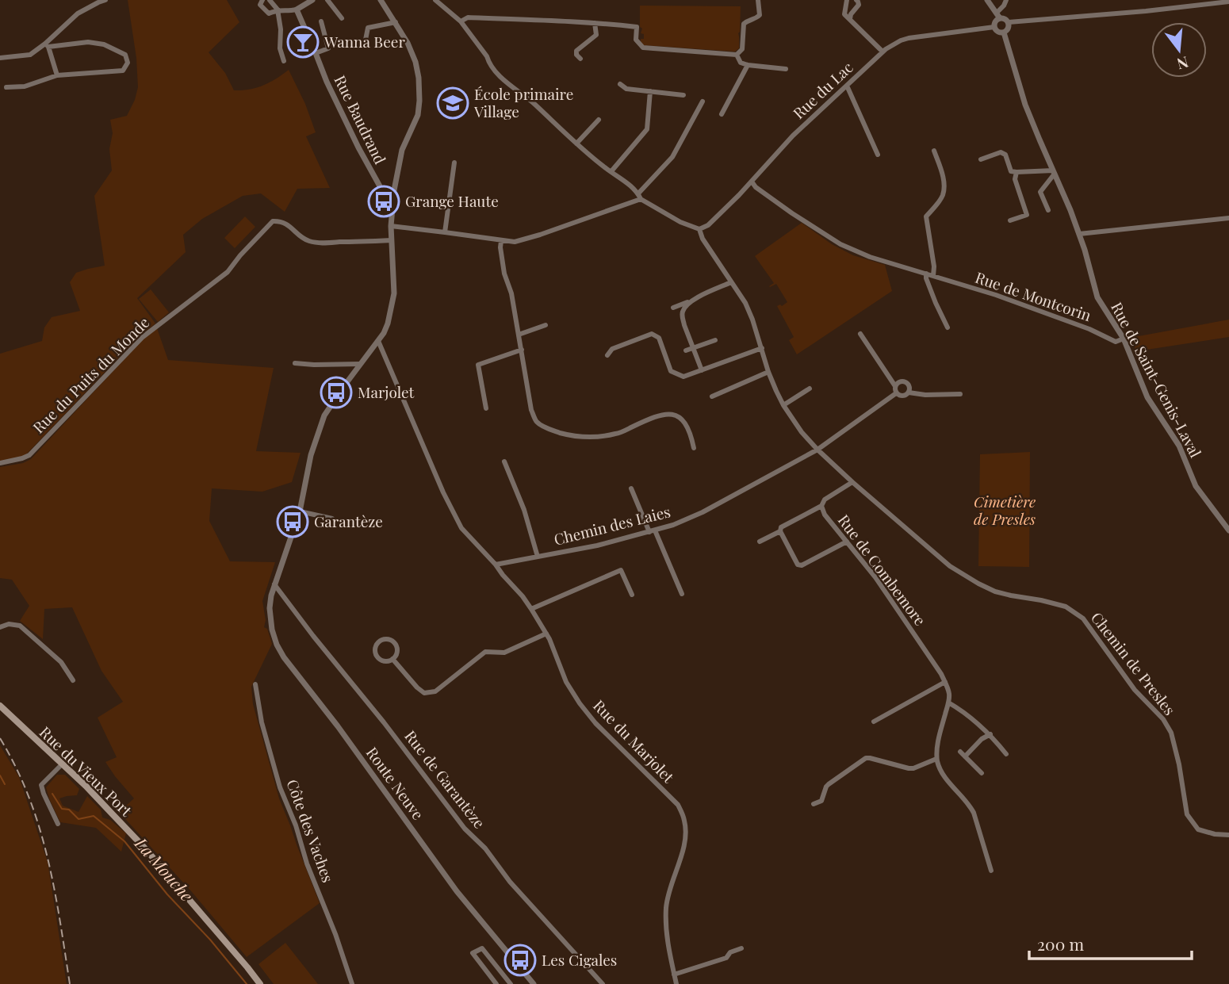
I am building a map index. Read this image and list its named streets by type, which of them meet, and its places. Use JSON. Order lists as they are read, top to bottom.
{
  "streets": {
    "main road": ["Rue du Vieux Port"],
    "street": [
      "Rue du Lac",
      "Rue Baudrand",
      "Rue de Montcorin",
      "Rue du Puits du Monde",
      "Rue de Saint-Genis-Laval",
      "Chemin des Laies",
      "Rue de Combemore",
      "Chemin de Presles",
      "Rue du Marjolet",
      "Rue de Garantèze",
      "Route Neuve",
      "Côte des Vaches"
    ]
  },
  "crossings": [
    ["Rue du Lac", "Rue de Montcorin"],
    ["Rue du Lac", "Rue de Saint-Genis-Laval"],
    ["Rue du Lac", "Chemin de Presles"],
    ["Rue Baudrand", "Route Neuve"],
    ["Rue de Montcorin", "Rue de Saint-Genis-Laval"],
    ["Rue du Puits du Monde", "Route Neuve"],
    ["Chemin des Laies", "Chemin de Presles"],
    ["Chemin des Laies", "Rue du Marjolet"],
    ["Rue de Combemore", "Chemin de Presles"],
    ["Rue du Marjolet", "Route Neuve"],
    ["Rue de Garantèze", "Route Neuve"]
  ],
  "water": ["La Mouche"],
  "parks": ["Cimetière de Presles"],
  "places": {
    "bar": ["Wanna Beer"],
    "school or university": ["École primaire Village"],
    "bus stop": [
      "Grange Haute",
      "Marjolet",
      "Garantèze",
      "Les Cigales"
    ]
  },
  "scale_bar": "200 m",
  "north": "bottom"
}
